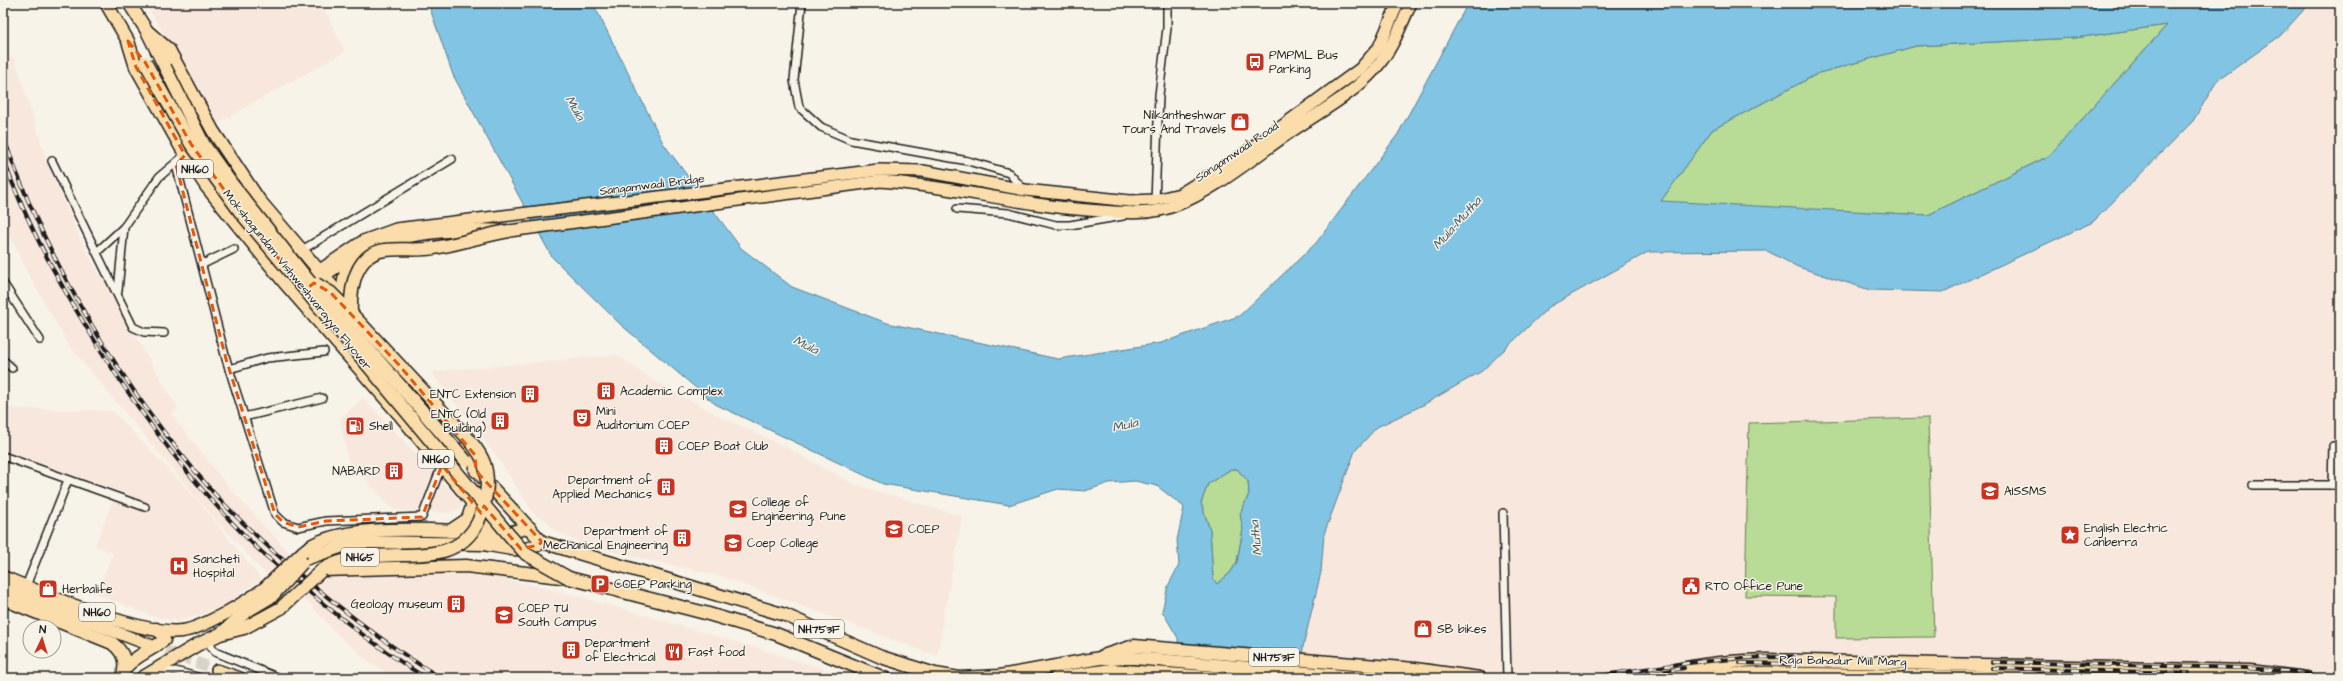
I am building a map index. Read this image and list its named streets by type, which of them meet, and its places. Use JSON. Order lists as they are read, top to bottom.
{
  "streets": {
    "highway": [
      "NH60",
      "Mokshagundam Vishweshvarayya Flyover",
      "NH65",
      "NH753F",
      "Raja Bahadur Mill Marg"
    ],
    "main road": ["Sangamwadi Road", "Sangamwadi Bridge"]
  },
  "crossings": [
    ["Sangamwadi Road", "Sangamwadi Bridge"],
    ["NH60", "Sangamwadi Bridge"],
    ["NH60", "Mokshagundam Vishweshvarayya Flyover"],
    ["Sangamwadi Bridge", "Mokshagundam Vishweshvarayya Flyover"],
    ["Mokshagundam Vishweshvarayya Flyover", "NH753F"]
  ],
  "water": ["Mula", "Mula-Mutha", "Mutha"],
  "places": {
    "bus stop": ["PMPML Bus Parking"],
    "shop": ["Nilkantheshwar Tours And Travels", "Herbalife", "SB bikes"],
    "building": [
      "Academic Complex",
      "ENTC Extension",
      "ENTC (Old Building)",
      "COEP Boat Club",
      "NABARD",
      "Department of Applied Mechanics",
      "Department of Mechanical Engineering",
      "Geology museum",
      "Department of Electrical"
    ],
    "theatre": ["Mini Auditorium COEP"],
    "fuel station": ["Shell"],
    "school or university": [
      "AISSMS",
      "College of Engineering, Pune",
      "COEP",
      "Coep College",
      "COEP TU South Campus"
    ],
    "place": ["English Electric Canberra"],
    "hospital": ["Sancheti Hospital"],
    "parking": ["COEP Parking"],
    "public building": ["RTO Office Pune"],
    "restaurant": ["Fast food"]
  },
  "north": "top"
}
